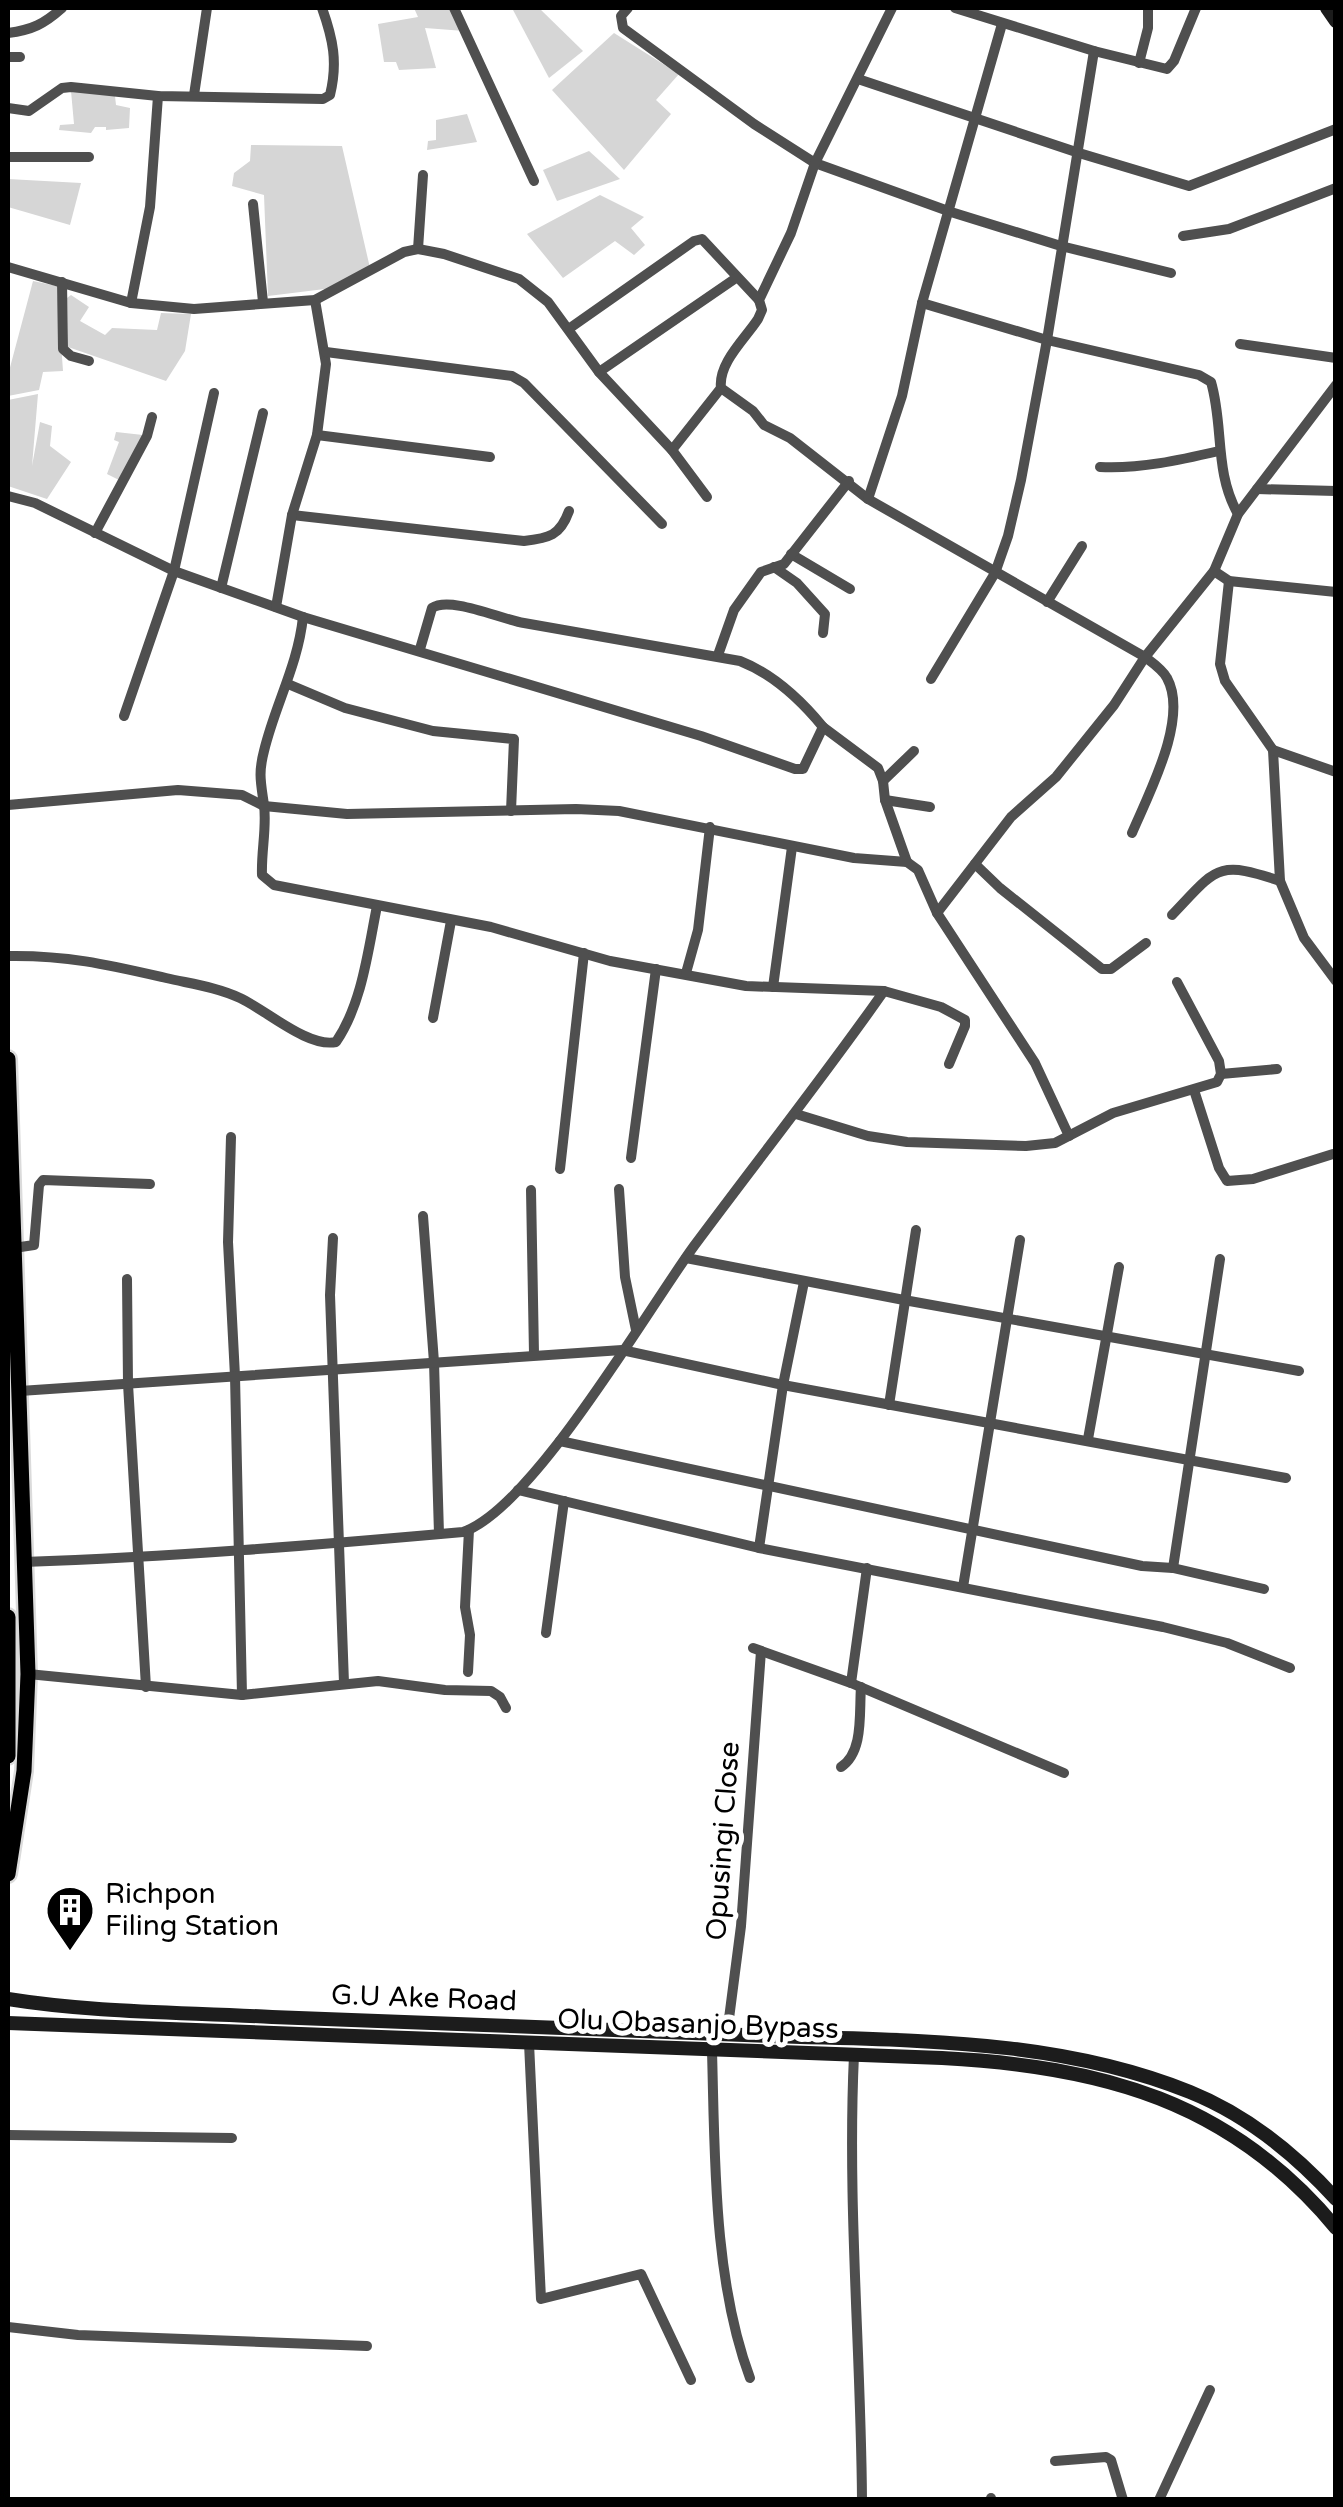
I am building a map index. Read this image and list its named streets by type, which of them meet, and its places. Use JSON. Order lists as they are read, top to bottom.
{
  "streets": {
    "main road": ["G.U Ake Road", "Olu Obasanjo Bypass"],
    "street": ["Opusingi Close"]
  },
  "crossings": [
    ["Opusingi Close", "G.U Ake Road"]
  ],
  "places": {
    "building": ["Richpon Filing Station"]
  }
}
